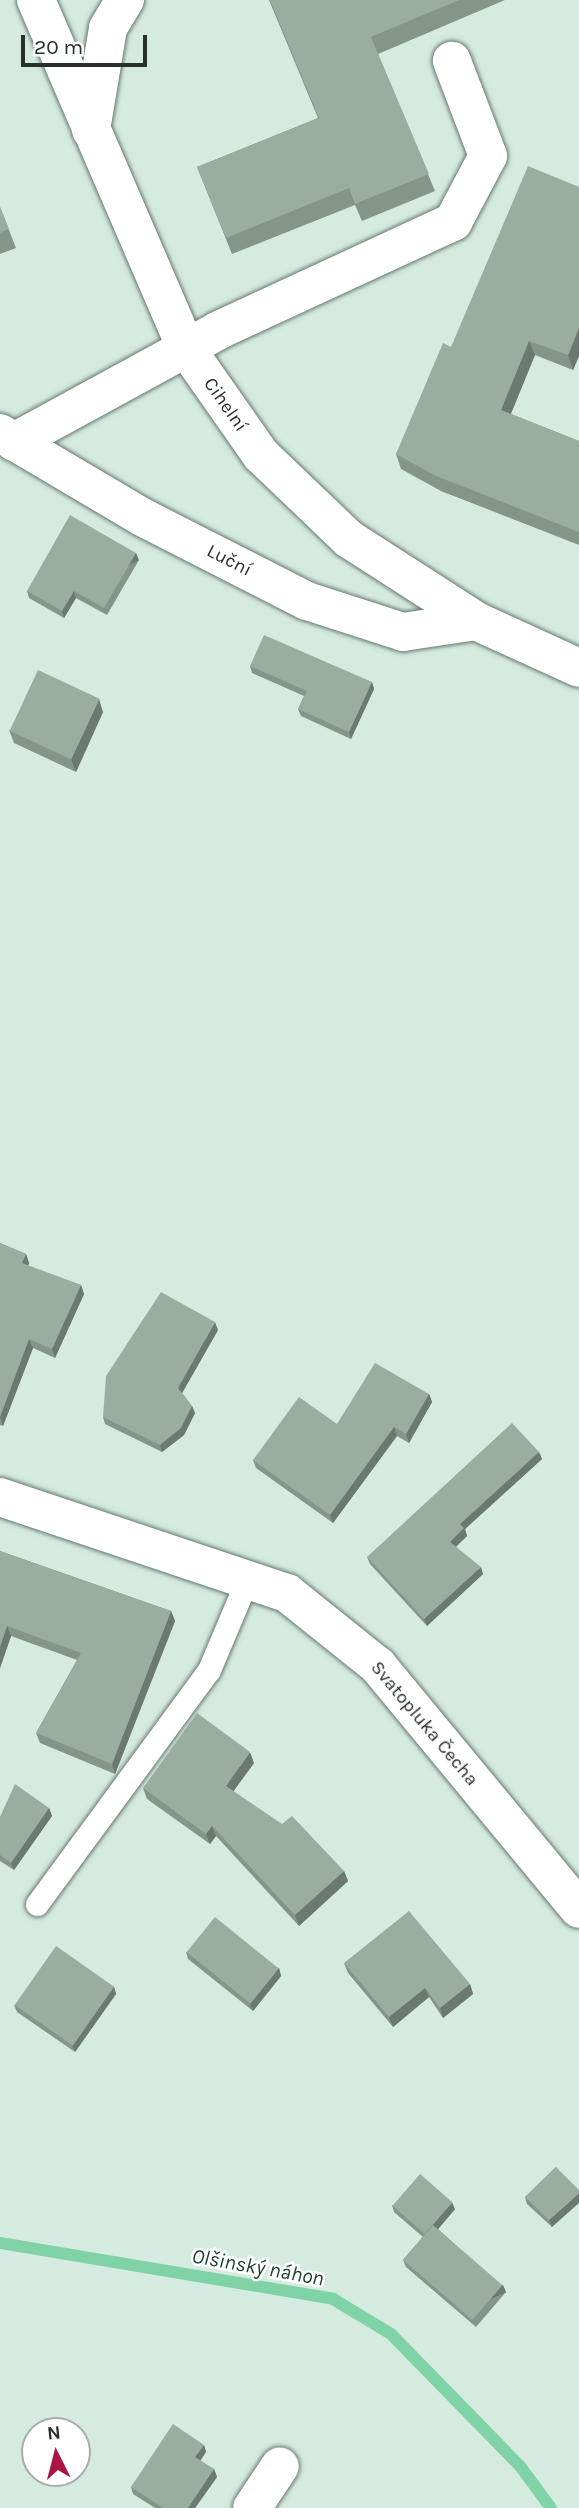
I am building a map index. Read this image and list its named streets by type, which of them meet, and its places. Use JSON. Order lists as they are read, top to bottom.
{
  "streets": {
    "street": ["Cihelní", "Luční", "Svatopluka Čecha"]
  },
  "crossings": [
    ["Cihelní", "Luční"]
  ],
  "water": ["Olšinský náhon"],
  "scale_bar": "20 m",
  "north": "top"
}
